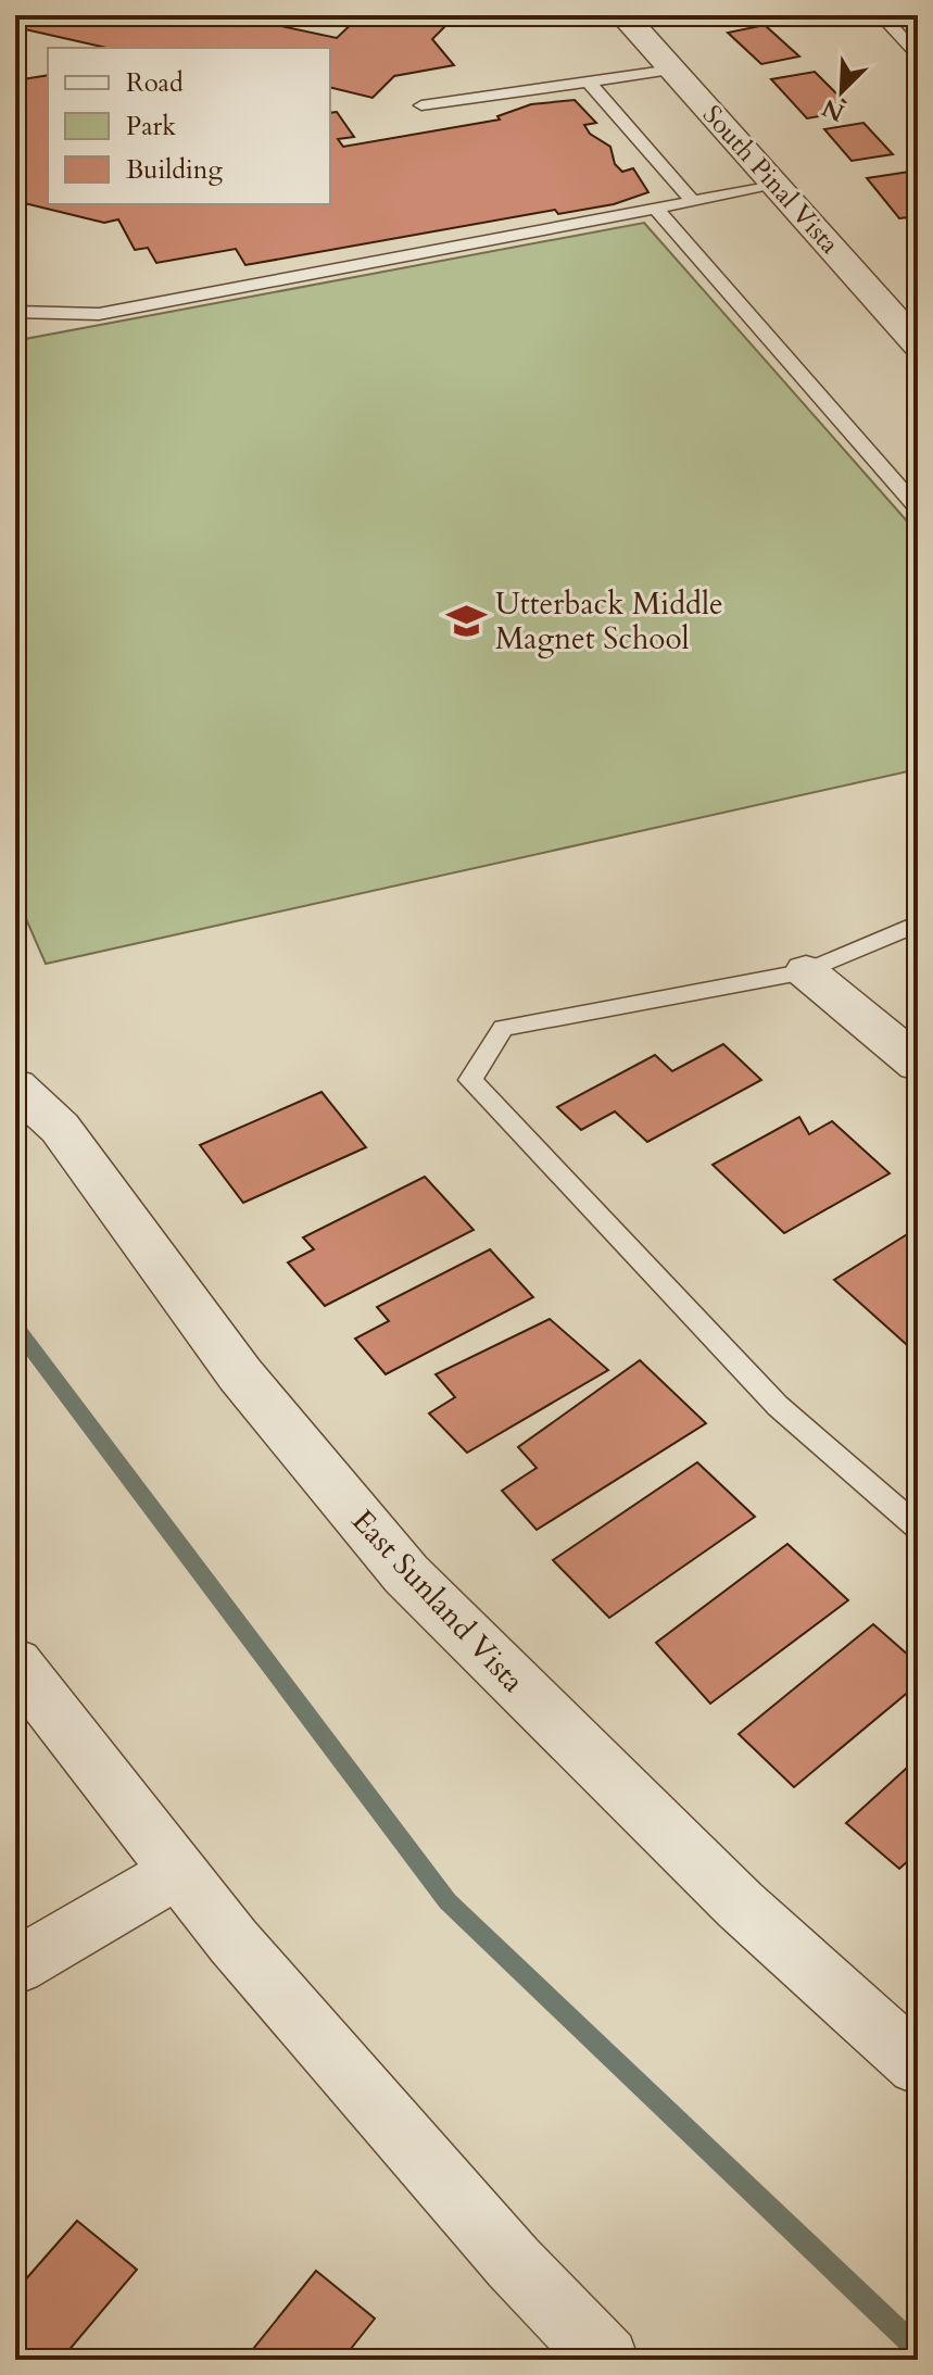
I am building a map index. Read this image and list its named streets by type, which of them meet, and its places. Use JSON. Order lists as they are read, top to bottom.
{
  "streets": {
    "street": ["South Pinal Vista", "East Sunland Vista"]
  },
  "places": {
    "school or university": ["Utterback Middle Magnet School"]
  },
  "legend": ["Road", "Park", "Building"],
  "north": "bottom left"
}
